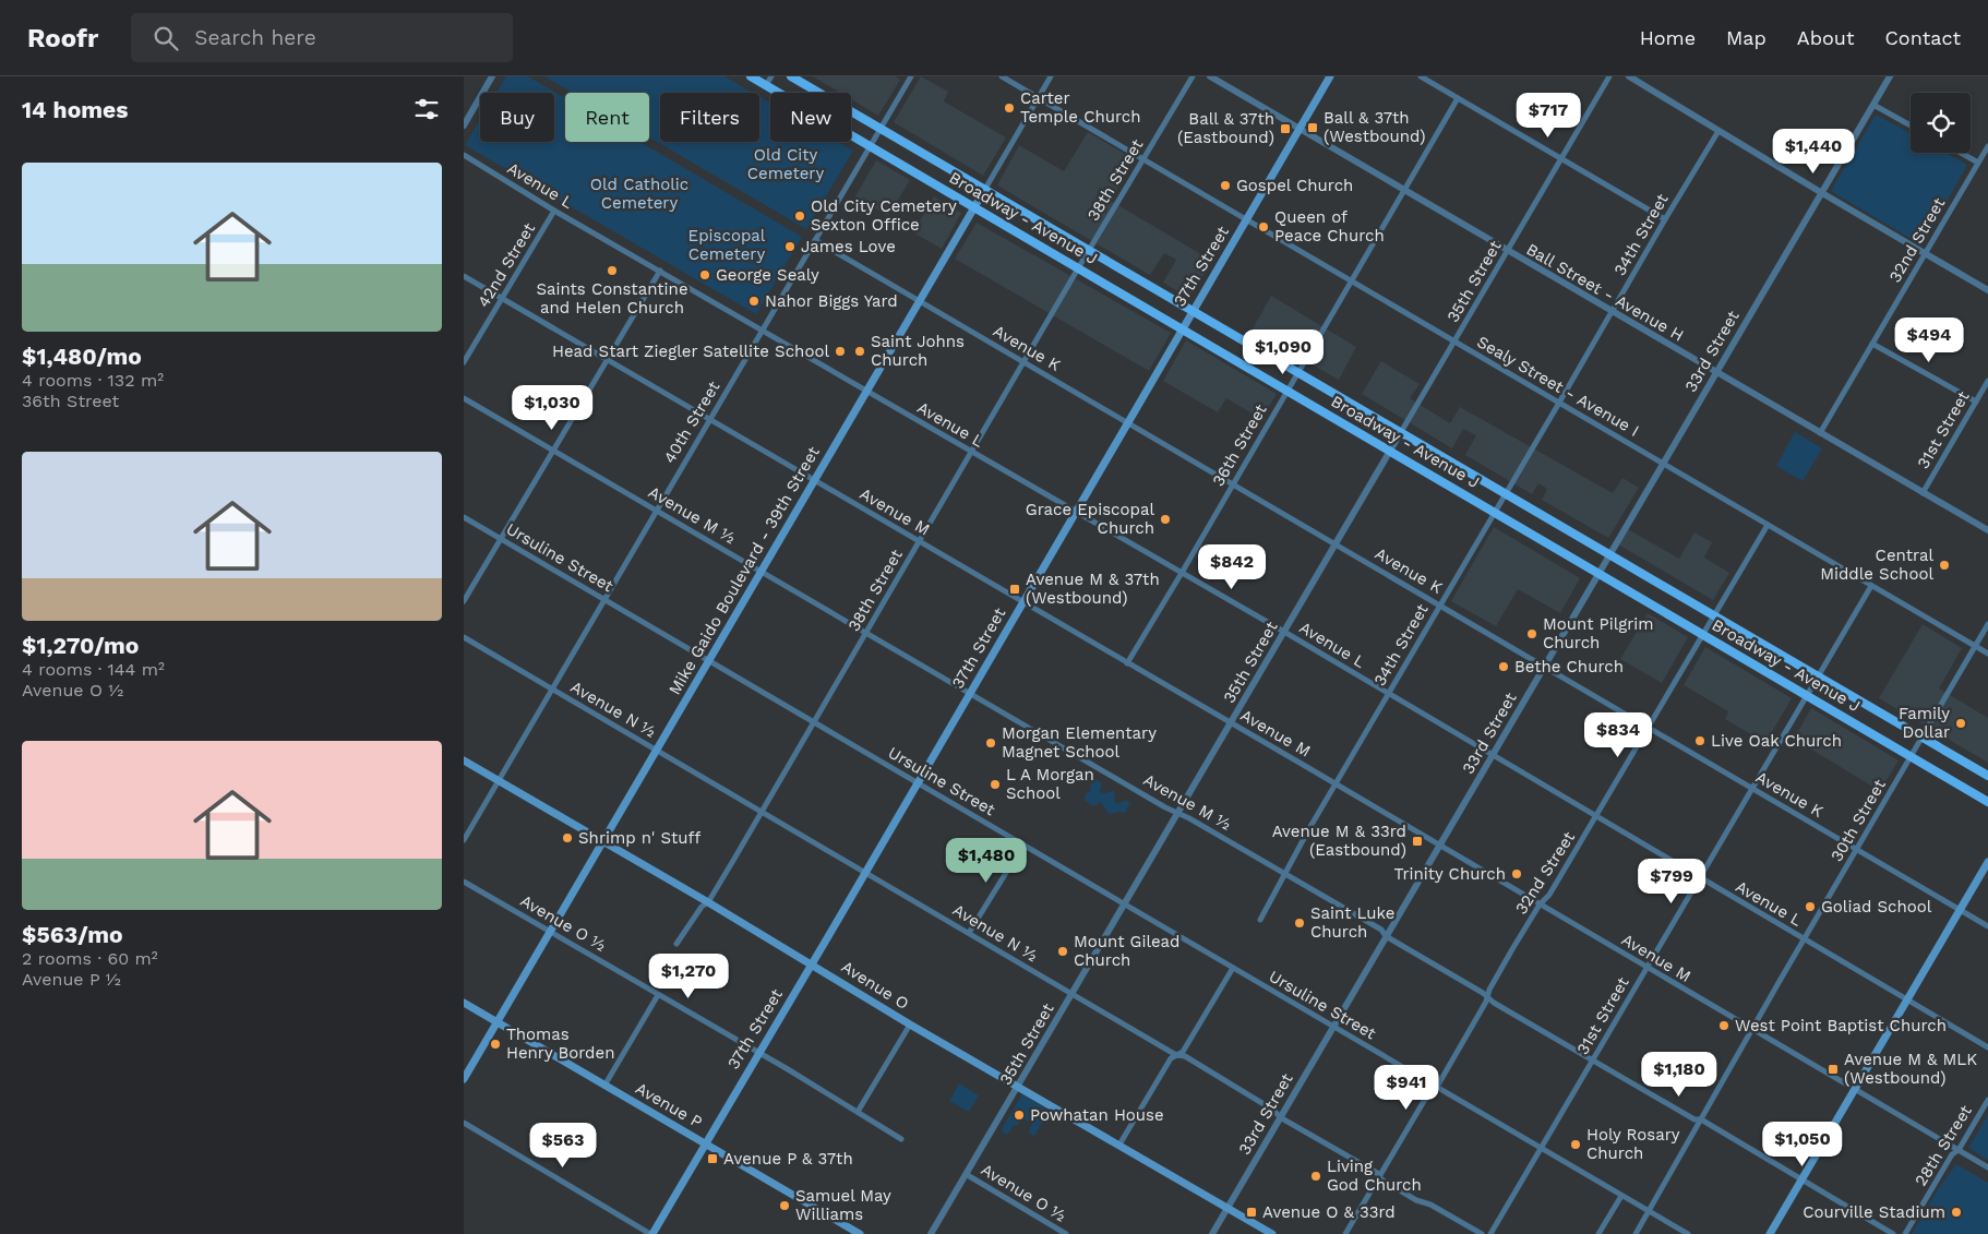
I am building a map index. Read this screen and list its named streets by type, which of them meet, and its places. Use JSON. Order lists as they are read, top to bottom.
{
  "streets": {
    "main road": [
      "Broadway - Avenue J",
      "37th Street",
      "Mike Gaido Boulevard - 39th Street",
      "Avenue O",
      "Avenue P"
    ],
    "street": [
      "38th Street",
      "Avenue L",
      "34th Street",
      "32nd Street",
      "42nd Street",
      "35th Street",
      "Ball Street - Avenue H",
      "Avenue K",
      "33rd Street",
      "Sealy Street - Avenue I",
      "40th Street",
      "31st Street",
      "36th Street",
      "Avenue M",
      "Avenue M ½",
      "Ursuline Street",
      "Avenue N ½",
      "30th Street",
      "Avenue O ½",
      "28th Street"
    ]
  },
  "crossings": [
    ["38th Street", "Avenue L"],
    ["38th Street", "Broadway - Avenue J"],
    ["38th Street", "Avenue K"],
    ["38th Street", "Sealy Street - Avenue I"],
    ["38th Street", "Avenue M"],
    ["38th Street", "Avenue M ½"],
    ["38th Street", "Ursuline Street"],
    ["38th Street", "Avenue N ½"],
    ["38th Street", "Avenue O"],
    ["Avenue L", "34th Street"],
    ["Avenue L", "32nd Street"],
    ["Avenue L", "42nd Street"],
    ["Avenue L", "37th Street"],
    ["Avenue L", "35th Street"],
    ["Avenue L", "33rd Street"],
    ["Avenue L", "40th Street"],
    ["Avenue L", "31st Street"],
    ["Avenue L", "36th Street"],
    ["Avenue L", "Mike Gaido Boulevard - 39th Street"],
    ["Avenue L", "30th Street"],
    ["Broadway - Avenue J", "34th Street"],
    ["Broadway - Avenue J", "32nd Street"],
    ["Broadway - Avenue J", "37th Street"],
    ["Broadway - Avenue J", "35th Street"],
    ["Broadway - Avenue J", "33rd Street"],
    ["Broadway - Avenue J", "40th Street"],
    ["Broadway - Avenue J", "31st Street"],
    ["Broadway - Avenue J", "36th Street"],
    ["Broadway - Avenue J", "Mike Gaido Boulevard - 39th Street"],
    ["Broadway - Avenue J", "30th Street"],
    ["34th Street", "Ball Street - Avenue H"],
    ["34th Street", "Avenue K"],
    ["34th Street", "Sealy Street - Avenue I"],
    ["34th Street", "Avenue M"],
    ["34th Street", "Avenue M ½"],
    ["32nd Street", "Ball Street - Avenue H"],
    ["32nd Street", "Avenue K"],
    ["32nd Street", "Sealy Street - Avenue I"],
    ["32nd Street", "Avenue M"],
    ["32nd Street", "Avenue M ½"],
    ["32nd Street", "Ursuline Street"],
    ["32nd Street", "Avenue N ½"],
    ["42nd Street", "Avenue M"],
    ["37th Street", "Ball Street - Avenue H"],
    ["37th Street", "Avenue K"],
    ["37th Street", "Sealy Street - Avenue I"],
    ["37th Street", "Avenue M"],
    ["37th Street", "Avenue M ½"],
    ["37th Street", "Ursuline Street"],
    ["37th Street", "Avenue N ½"],
    ["37th Street", "Avenue O ½"],
    ["37th Street", "Avenue O"],
    ["37th Street", "Avenue P"],
    ["35th Street", "Ball Street - Avenue H"],
    ["35th Street", "Avenue K"],
    ["35th Street", "Sealy Street - Avenue I"],
    ["35th Street", "Avenue M"],
    ["35th Street", "Avenue M ½"],
    ["35th Street", "Ursuline Street"],
    ["35th Street", "Avenue N ½"],
    ["35th Street", "Avenue O ½"],
    ["35th Street", "Avenue O"],
    ["Ball Street - Avenue H", "33rd Street"],
    ["Ball Street - Avenue H", "31st Street"],
    ["Ball Street - Avenue H", "36th Street"],
    ["Avenue K", "33rd Street"],
    ["Avenue K", "40th Street"],
    ["Avenue K", "31st Street"],
    ["Avenue K", "36th Street"],
    ["Avenue K", "Mike Gaido Boulevard - 39th Street"],
    ["Avenue K", "30th Street"],
    ["33rd Street", "Sealy Street - Avenue I"],
    ["33rd Street", "Avenue M"],
    ["33rd Street", "Avenue M ½"],
    ["33rd Street", "Ursuline Street"],
    ["33rd Street", "Avenue N ½"],
    ["33rd Street", "Avenue O"],
    ["Sealy Street - Avenue I", "31st Street"],
    ["Sealy Street - Avenue I", "36th Street"],
    ["Sealy Street - Avenue I", "Mike Gaido Boulevard - 39th Street"],
    ["Sealy Street - Avenue I", "30th Street"],
    ["40th Street", "Avenue M"],
    ["40th Street", "Avenue M ½"],
    ["40th Street", "Ursuline Street"],
    ["40th Street", "Avenue N ½"],
    ["40th Street", "Avenue O"],
    ["31st Street", "Avenue M"],
    ["31st Street", "Avenue M ½"],
    ["31st Street", "Ursuline Street"],
    ["36th Street", "Avenue M"],
    ["Avenue M", "Mike Gaido Boulevard - 39th Street"],
    ["Avenue M", "30th Street"],
    ["Avenue M", "28th Street"],
    ["Avenue M ½", "Mike Gaido Boulevard - 39th Street"],
    ["Avenue M ½", "30th Street"],
    ["Ursuline Street", "Mike Gaido Boulevard - 39th Street"],
    ["Mike Gaido Boulevard - 39th Street", "Avenue N ½"],
    ["Mike Gaido Boulevard - 39th Street", "Avenue O ½"],
    ["Mike Gaido Boulevard - 39th Street", "Avenue O"],
    ["Mike Gaido Boulevard - 39th Street", "Avenue P"]
  ],
  "parks": ["Old City Cemetery", "Old Catholic Cemetery", "Episcopal Cemetery"],
  "places": {
    "other": [
      "Carter Temple Church",
      "Gospel Church",
      "Old City Cemetery Sexton Office",
      "Queen of Peace Church",
      "James Love",
      "Saints Constantine and Helen Church",
      "George Sealy",
      "Nahor Biggs Yard",
      "Head Start Ziegler Satellite School",
      "Saint Johns Church",
      "Grace Episcopal Church",
      "Central Middle School",
      "Mount Pilgrim Church",
      "Bethe Church",
      "Family Dollar",
      "Live Oak Church",
      "Morgan Elementary Magnet School",
      "L A Morgan School",
      "Shrimp n' Stuff",
      "Trinity Church",
      "Goliad School",
      "Saint Luke Church",
      "Mount Gilead Church",
      "West Point Baptist Church",
      "Thomas Henry Borden",
      "Powhatan House",
      "Holy Rosary Church",
      "Living God Church",
      "Samuel May Williams",
      "Courville Stadium"
    ],
    "transit": [
      "Ball & 37th (Westbound)",
      "Ball & 37th (Eastbound)",
      "Avenue M & 37th (Westbound)",
      "Avenue M & 33rd (Eastbound)",
      "Avenue M & MLK (Westbound)",
      "Avenue P & 37th",
      "Avenue O & 33rd"
    ]
  },
  "page": {
    "header": "Roofr",
    "search": "Search here",
    "nav": [
      "Home",
      "Map",
      "About",
      "Contact"
    ],
    "heading": "14 homes",
    "price": [
      "$717",
      "$1,440",
      "$494",
      "$1,090",
      "$1,030",
      "$842",
      "$834",
      "$1,480",
      "$799",
      "$1,270",
      "$1,180",
      "$941",
      "$1,050",
      "$563"
    ],
    "chip": [
      "Buy",
      "Rent",
      "Filters",
      "New"
    ],
    "list": [
      {
        "name": "$1,480/mo",
        "note": "4 rooms · 132 m² · 36th Street"
      },
      {
        "name": "$1,270/mo",
        "note": "4 rooms · 144 m² · Avenue O ½"
      },
      {
        "name": "$563/mo",
        "note": "2 rooms · 60 m² · Avenue P ½"
      }
    ]
  }
}
